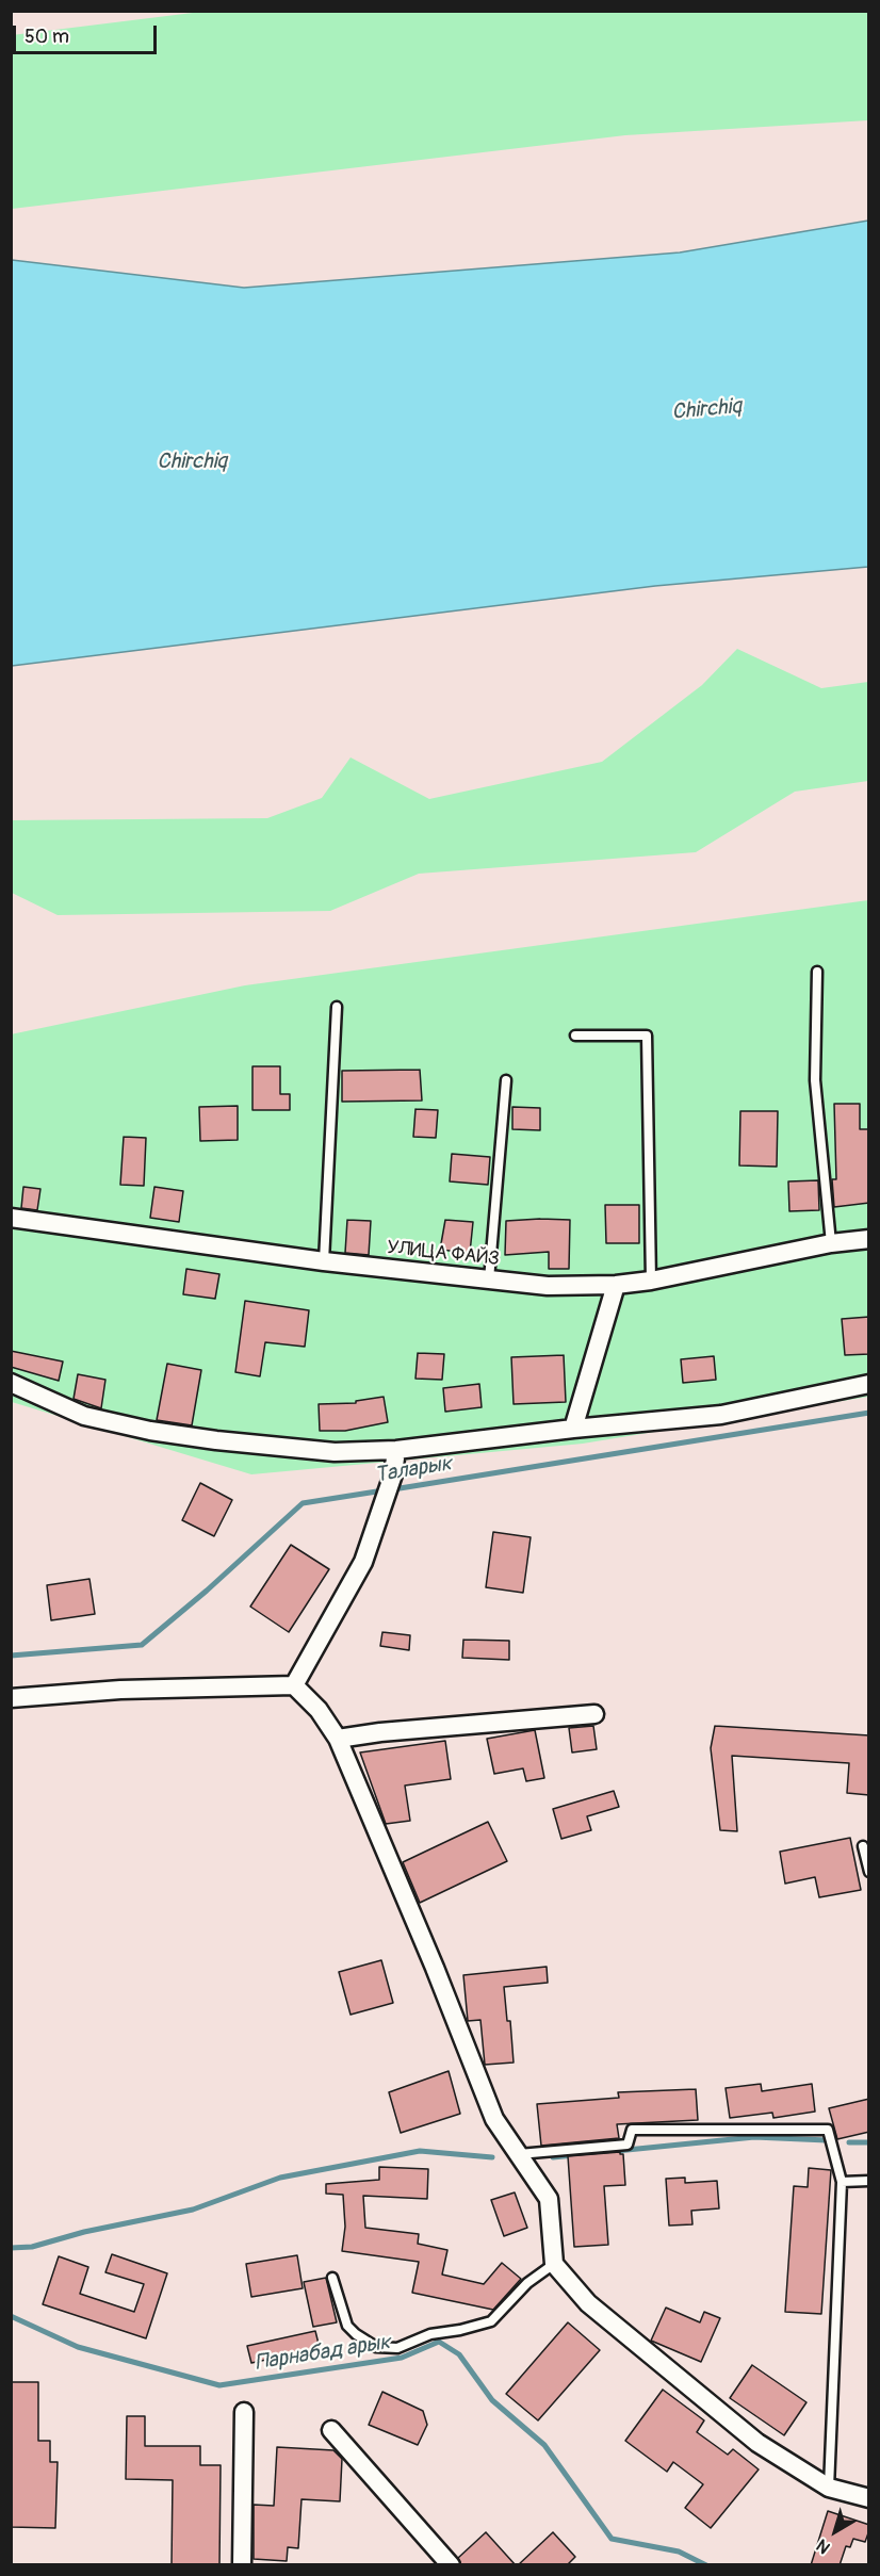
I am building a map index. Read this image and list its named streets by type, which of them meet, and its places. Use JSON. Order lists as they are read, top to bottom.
{
  "streets": {
    "street": ["УЛИЦА ФАЙЗ"]
  },
  "water": ["Chirchiq", "Таларык", "Парнабад арык"],
  "scale_bar": "50 m",
  "north": "bottom left"
}
